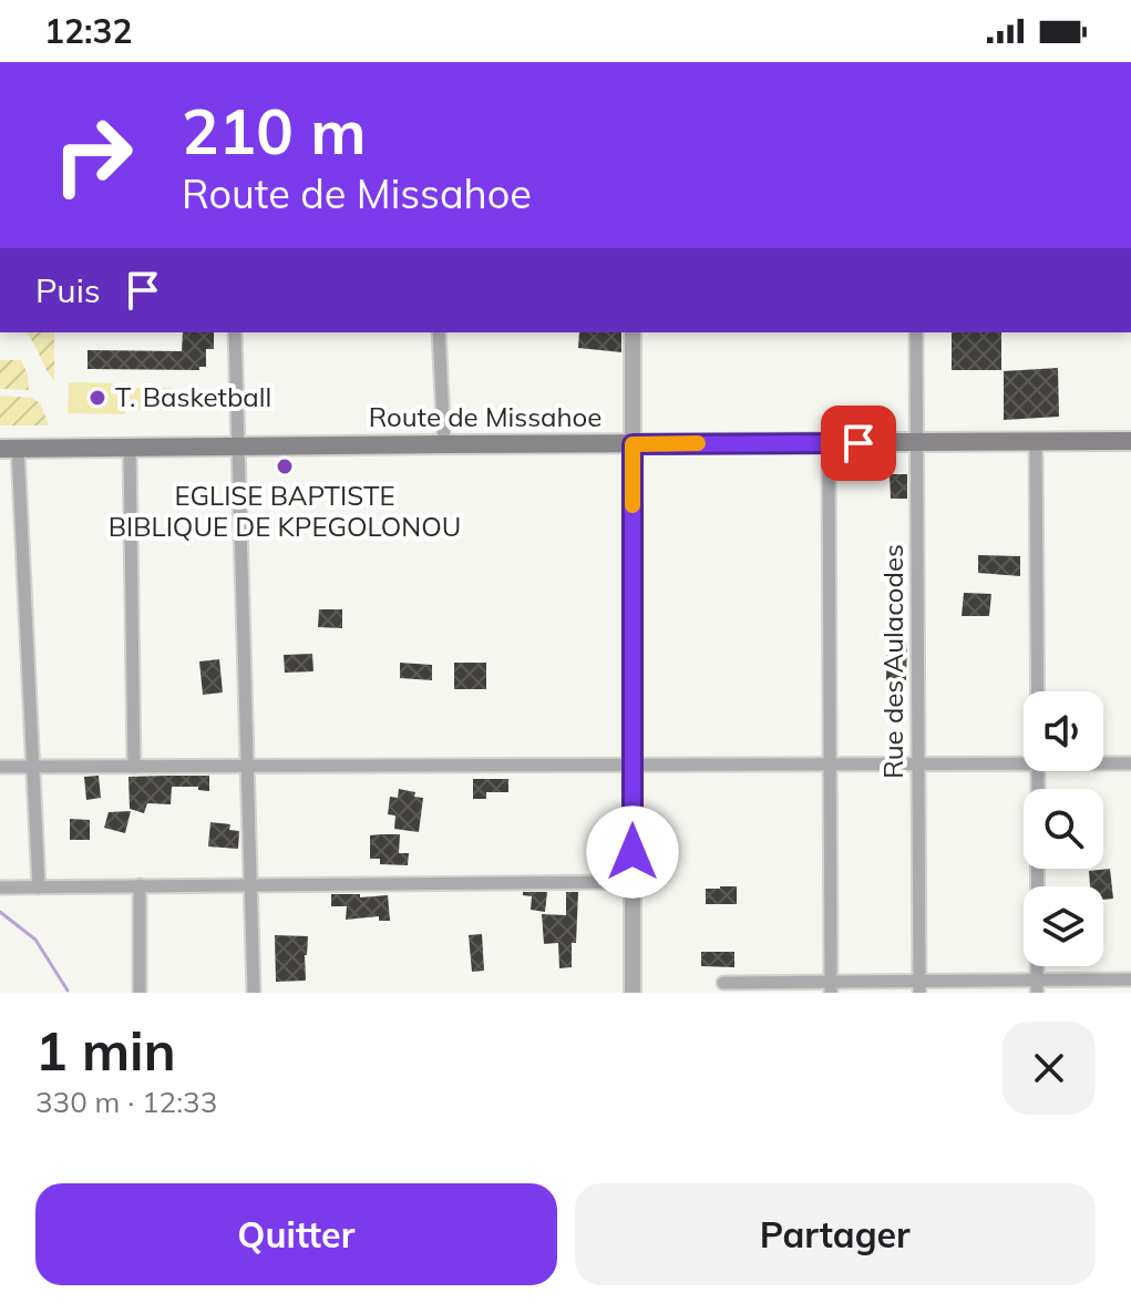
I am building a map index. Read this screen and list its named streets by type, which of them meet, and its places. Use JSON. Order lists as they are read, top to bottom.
{
  "streets": {
    "main road": ["Route de Missahoe"],
    "street": ["Rue des Aulacodes"]
  },
  "crossings": [
    ["Route de Missahoe", "Rue des Aulacodes"]
  ],
  "places": ["T. Basketball", "EGLISE BAPTISTE BIBLIQUE DE KPEGOLONOU"],
  "page": {
    "status": "12:32",
    "turn": ["210 m", "Route de Missahoe"],
    "then": "Puis",
    "heading": ["1 min", "330 m · 12:33"],
    "buttons": ["Quitter", "Partager"]
  }
}
